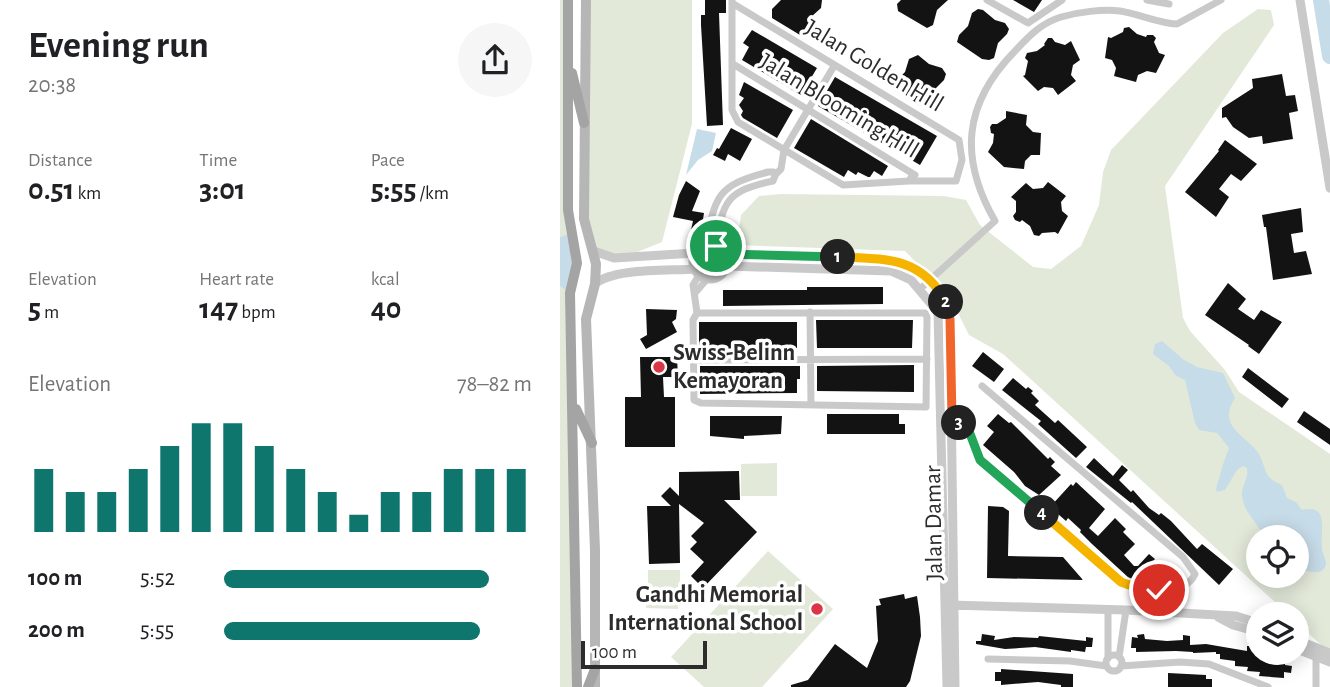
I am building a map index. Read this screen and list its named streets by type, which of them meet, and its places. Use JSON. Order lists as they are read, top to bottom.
{
  "streets": {
    "street": ["Jalan Golden Hill", "Jalan Blooming Hill", "Jalan Damar"]
  },
  "crossings": [
    ["Jalan Golden Hill", "Jalan Blooming Hill"]
  ],
  "places": ["Swiss-Belinn Kemayoran", "Gandhi Memorial International School"],
  "scale_bar": "100 m",
  "page": {
    "heading": ["Evening run", "20:38"],
    "stats": [
      ["Distance", "0.51 km"],
      ["Time", "3:01"],
      ["Pace", "5:55 /km"],
      ["Elevation", "5 m"],
      ["Heart rate", "147 bpm"],
      ["kcal", "40"]
    ],
    "pins": [
      "1",
      "2",
      "3",
      "4"
    ],
    "chart": ["Elevation", "78–82 m"],
    "list": [
      {
        "name": "100 m",
        "note": "5:52"
      },
      {
        "name": "200 m",
        "note": "5:55"
      }
    ],
    "scale": "100 m"
  }
}
